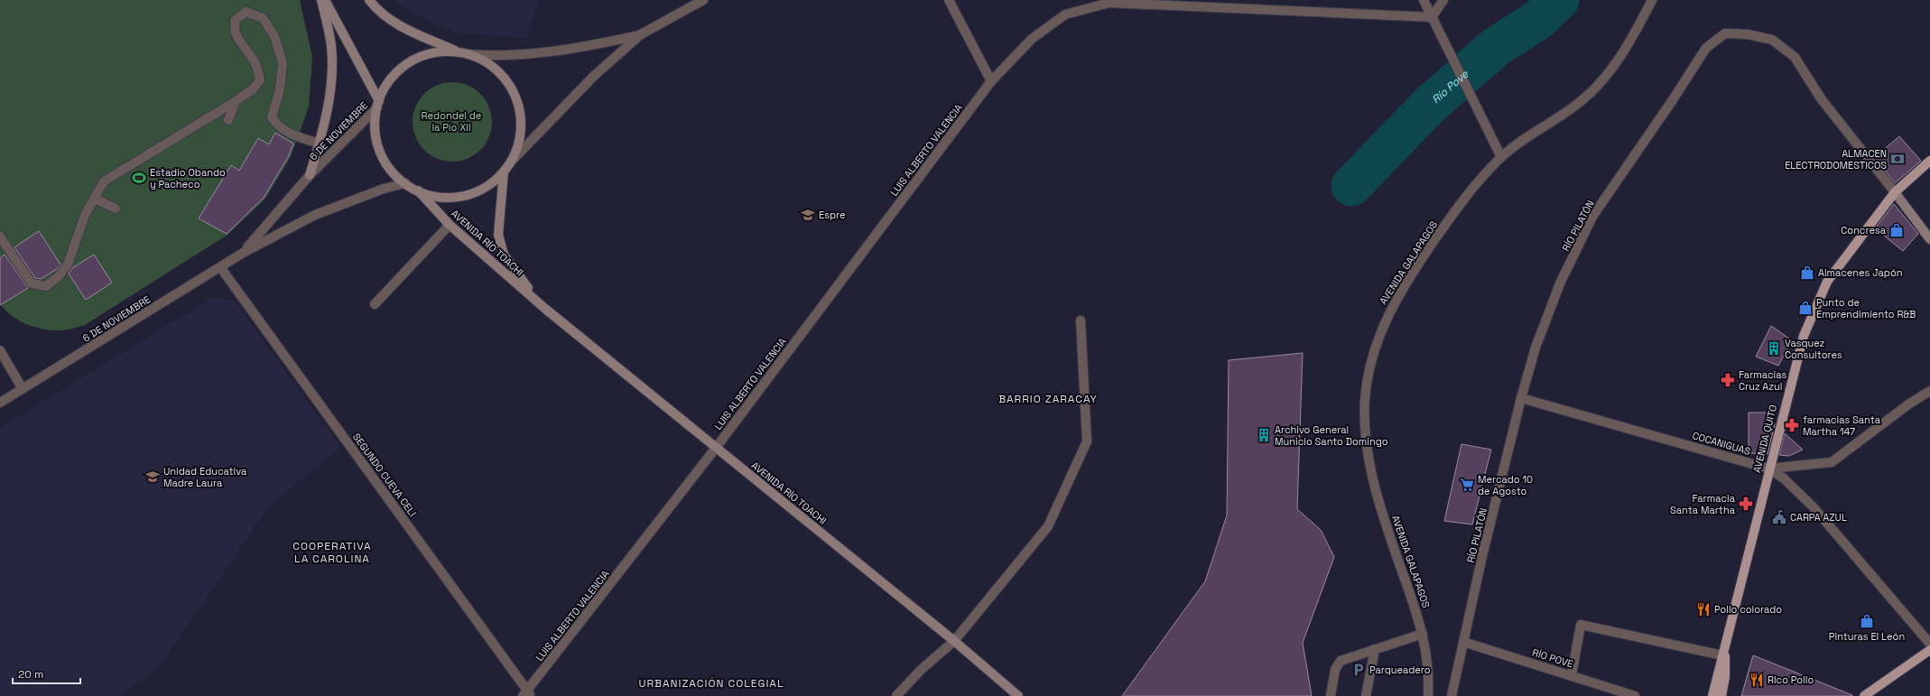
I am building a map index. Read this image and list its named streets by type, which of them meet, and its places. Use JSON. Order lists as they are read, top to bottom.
{
  "streets": {
    "main road": ["AVENIDA RÍO TOACHI", "AVENIDA QUITO"],
    "street": [
      "6 DE NOVIEMBRE",
      "LUIS ALBERTO VALENCIA",
      "RÍO PILATÓN",
      "AVENIDA GALAPAGOS",
      "COCANIGUAS",
      "SEGUNDO CUEVA CELI",
      "RÍO POVE"
    ]
  },
  "crossings": [
    ["6 DE NOVIEMBRE", "SEGUNDO CUEVA CELI"],
    ["LUIS ALBERTO VALENCIA", "AVENIDA RÍO TOACHI"],
    ["LUIS ALBERTO VALENCIA", "SEGUNDO CUEVA CELI"],
    ["RÍO PILATÓN", "AVENIDA QUITO"],
    ["RÍO PILATÓN", "COCANIGUAS"],
    ["RÍO PILATÓN", "RÍO POVE"],
    ["AVENIDA QUITO", "COCANIGUAS"]
  ],
  "districts": ["BARRIO ZARACAY", "COOPERATIVA LA CAROLINA", "URBANIZACIÓN COLEGIAL"],
  "water": ["Río Pove"],
  "parks": ["Redondel de la Pío XII"],
  "places": {
    "bank": ["ALMACEN ELECTRODOMESTICOS"],
    "sports": ["Estadio Obando y Pacheco"],
    "school or university": ["Espre", "Unidad Educativa Madre Laura"],
    "shop": [
      "Concresa",
      "Almacenes Japón",
      "Punto de Emprendimiento R&B",
      "Pinturas El León"
    ],
    "building": ["Vasquez Consultores", "Archivo General Municio Santo Domingo"],
    "pharmacy": ["Farmacias Cruz Azul", "farmacias Santa Martha 147", "Farmacia Santa Martha"],
    "supermarket": ["Mercado 10 de Agosto"],
    "public building": ["CARPA AZUL"],
    "restaurant": ["Pollo colorado", "RIco Pollo"],
    "parking": ["Parqueadero"]
  },
  "scale_bar": "20 m"
}
